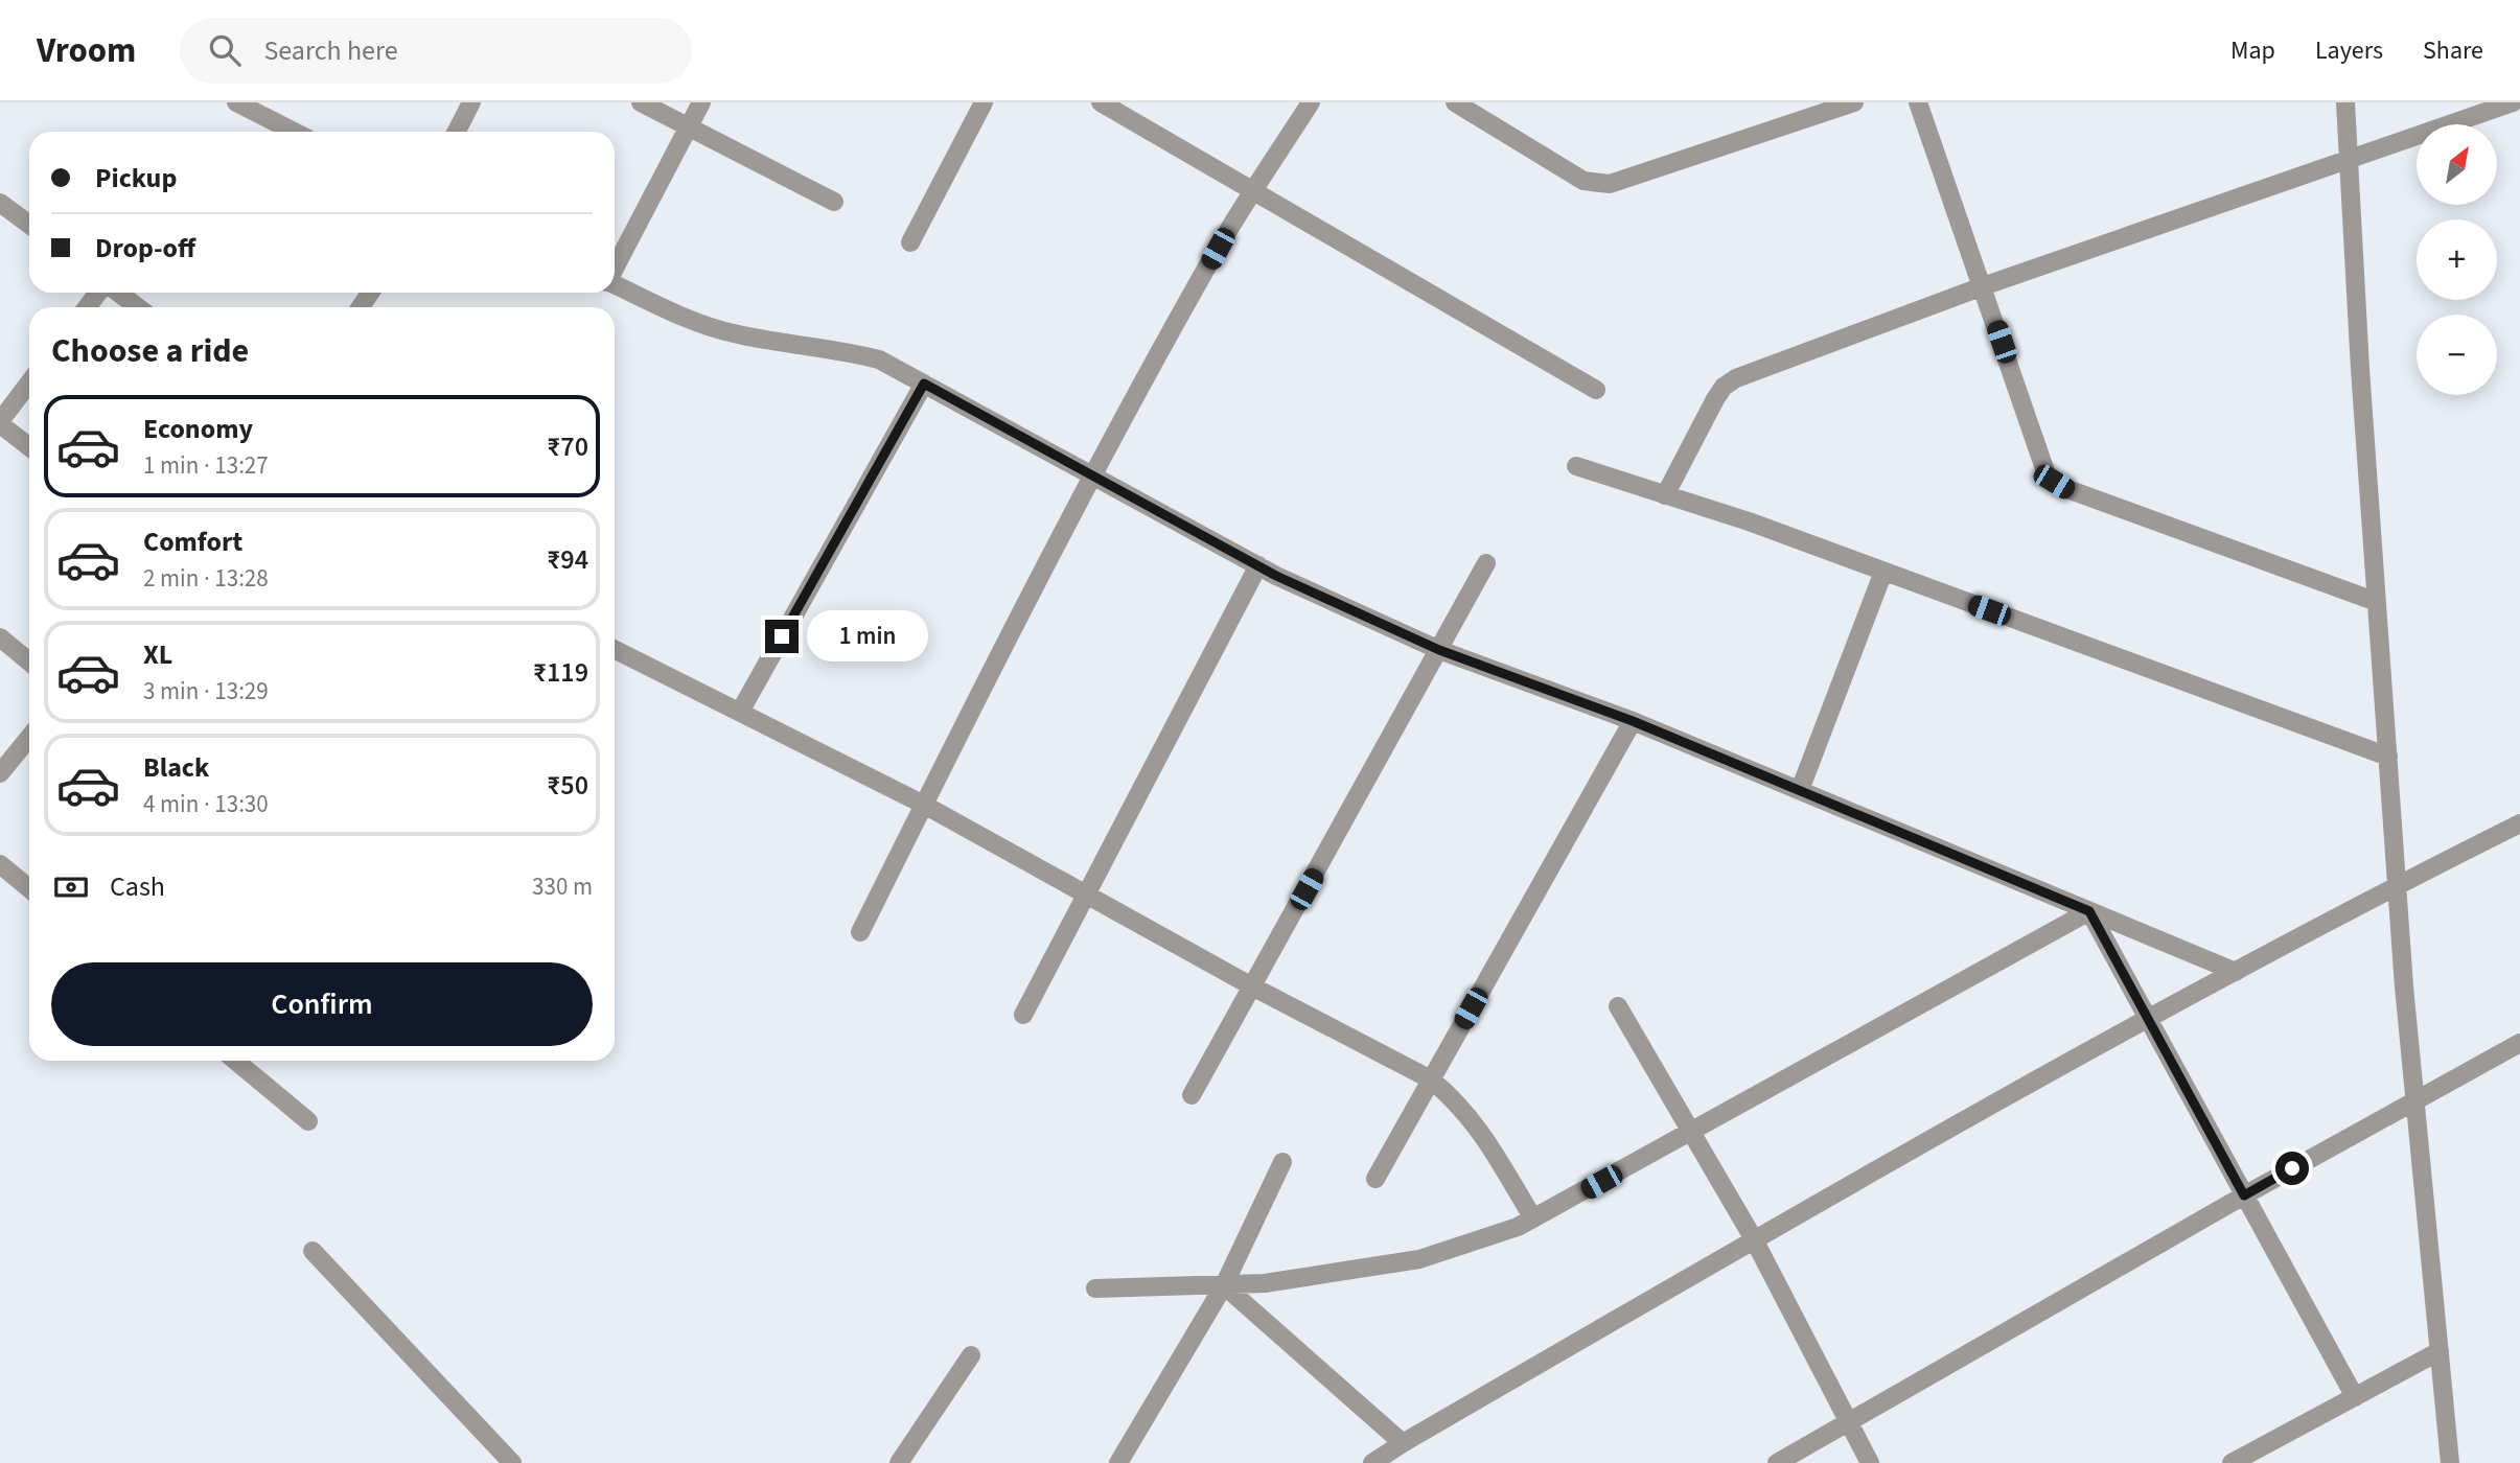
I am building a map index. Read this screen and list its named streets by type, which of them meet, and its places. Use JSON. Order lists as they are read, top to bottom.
{
  "north": "top right",
  "page": {
    "header": "Vroom",
    "search": "Search here",
    "nav": ["Map", "Layers", "Share"],
    "map_buttons": ["+", "−"],
    "banner": ["Pickup", "Drop-off"],
    "heading": "Choose a ride",
    "list": [
      {
        "name": "Economy",
        "note": "1 min · 13:27",
        "value": "₹70"
      },
      {
        "name": "Comfort",
        "note": "2 min · 13:28",
        "value": "₹94"
      },
      {
        "name": "XL",
        "note": "3 min · 13:29",
        "value": "₹119"
      },
      {
        "name": "Black",
        "note": "4 min · 13:30",
        "value": "₹50"
      }
    ],
    "bubble": "1 min",
    "pay": ["Cash", "330 m"],
    "buttons": "Confirm"
  }
}
